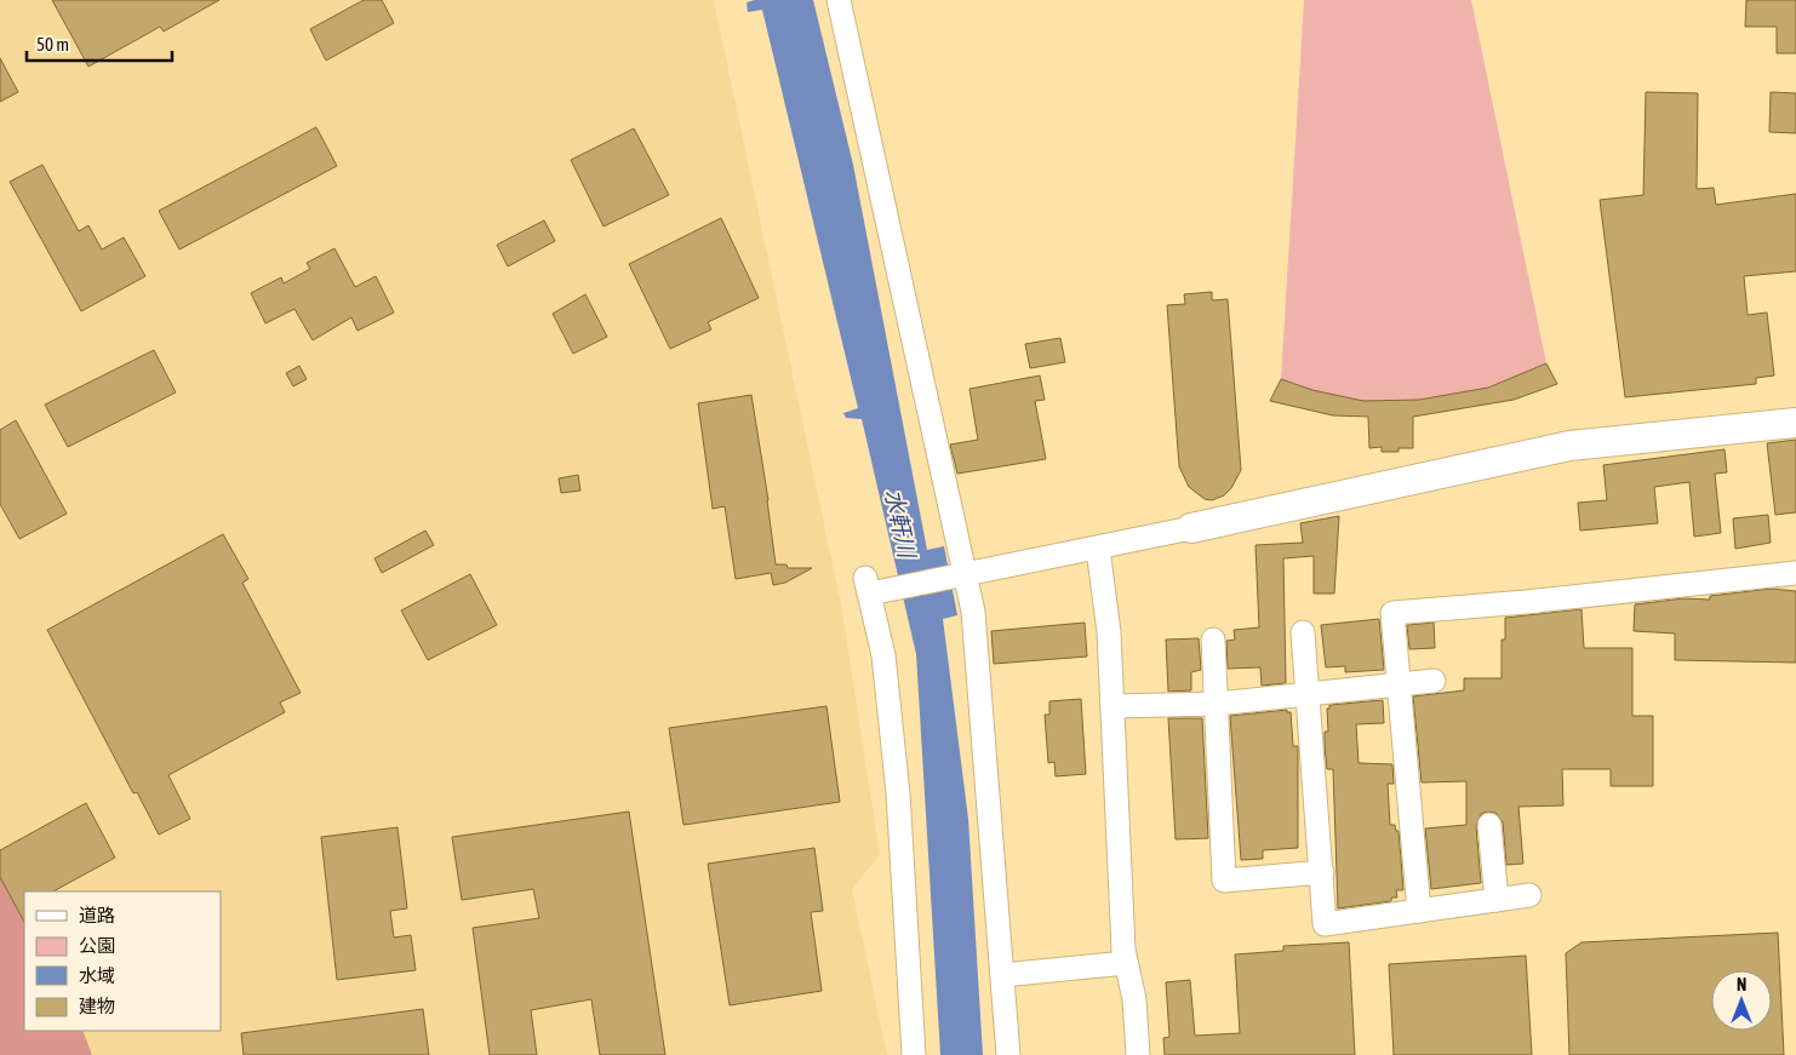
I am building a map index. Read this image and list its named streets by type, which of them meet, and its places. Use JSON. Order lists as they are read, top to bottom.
{
  "water": ["水軒川"],
  "legend": [
    "道路",
    "公園",
    "水域",
    "建物"
  ],
  "scale_bar": "50 m",
  "north": "top"
}
